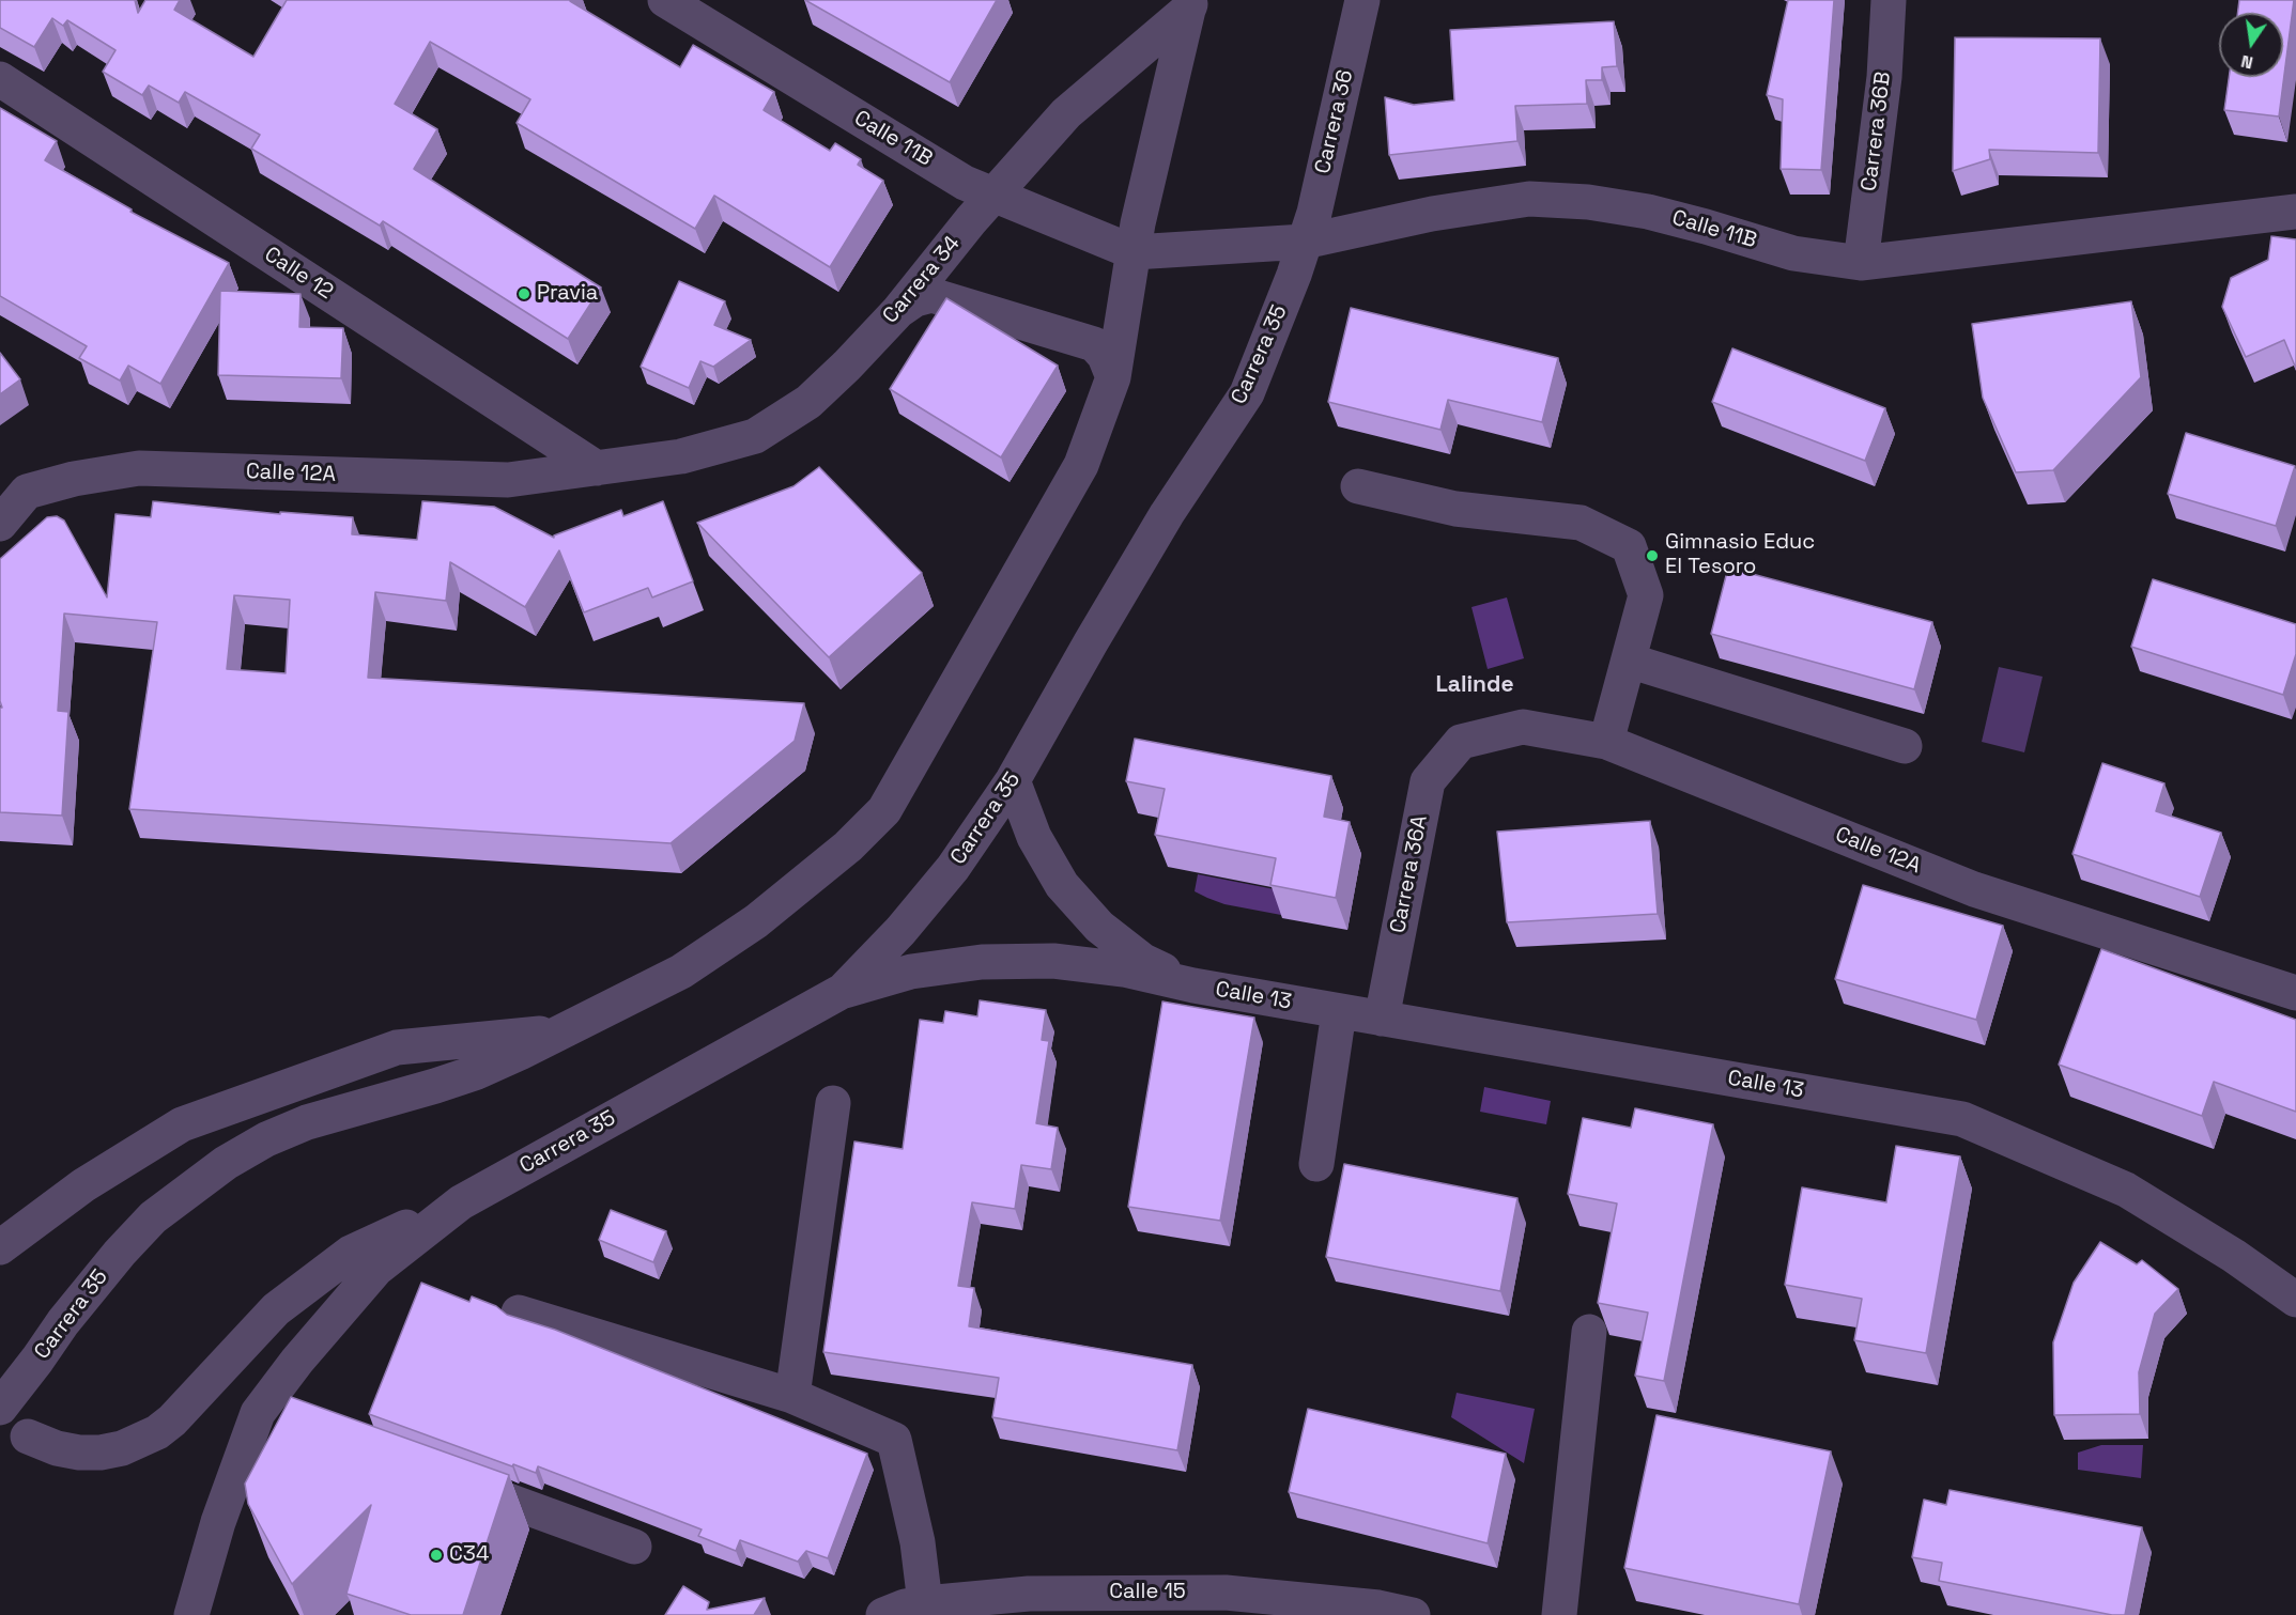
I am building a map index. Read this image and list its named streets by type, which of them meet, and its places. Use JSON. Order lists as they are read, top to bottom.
{
  "streets": {
    "street": [
      "Carrera 36",
      "Carrera 36B",
      "Calle 11B",
      "Calle 12",
      "Carrera 34",
      "Carrera 35",
      "Calle 12A",
      "Carrera 36A",
      "Calle 13",
      "Calle 15"
    ]
  },
  "crossings": [
    ["Carrera 36", "Calle 11B"],
    ["Carrera 36", "Carrera 35"],
    ["Carrera 36B", "Calle 11B"],
    ["Calle 11B", "Carrera 34"],
    ["Calle 11B", "Carrera 35"],
    ["Calle 12", "Carrera 34"],
    ["Calle 12", "Calle 12A"],
    ["Carrera 34", "Calle 12A"],
    ["Carrera 35", "Calle 13"],
    ["Calle 12A", "Carrera 36A"],
    ["Carrera 36A", "Calle 13"]
  ],
  "districts": ["Lalinde"],
  "places": ["Pravia", "Gimnasio Educ El Tesoro", "C34"],
  "north": "bottom"
}
